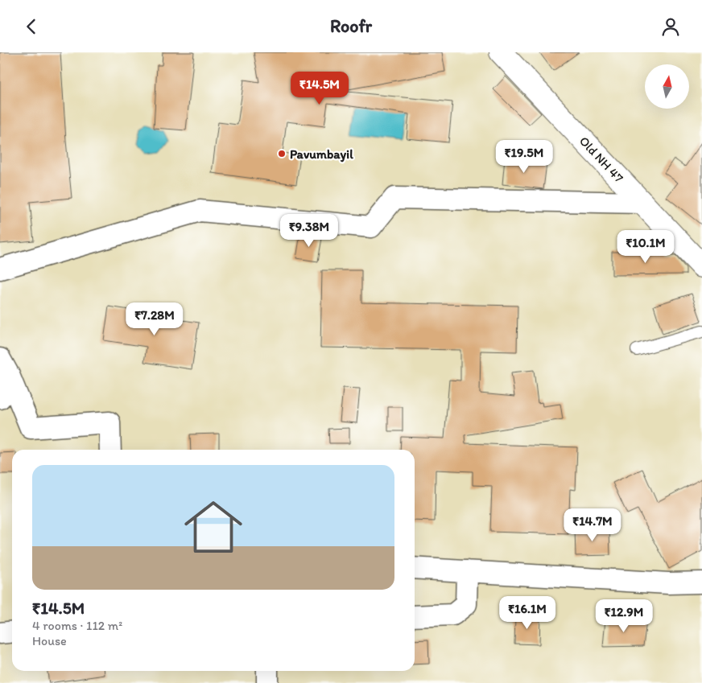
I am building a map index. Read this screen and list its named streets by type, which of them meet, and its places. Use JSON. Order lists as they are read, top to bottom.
{
  "streets": {
    "main road": ["Old NH 47"]
  },
  "places": ["Pavumbayil"],
  "north": "top",
  "page": {
    "header": "Roofr",
    "price": [
      "₹14.5M",
      "₹19.5M",
      "₹9.38M",
      "₹10.1M",
      "₹7.28M",
      "₹14.7M",
      "₹16.1M",
      "₹12.9M"
    ],
    "list": [
      {
        "name": "₹14.5M",
        "note": "4 rooms · 112 m² · House"
      }
    ]
  }
}
